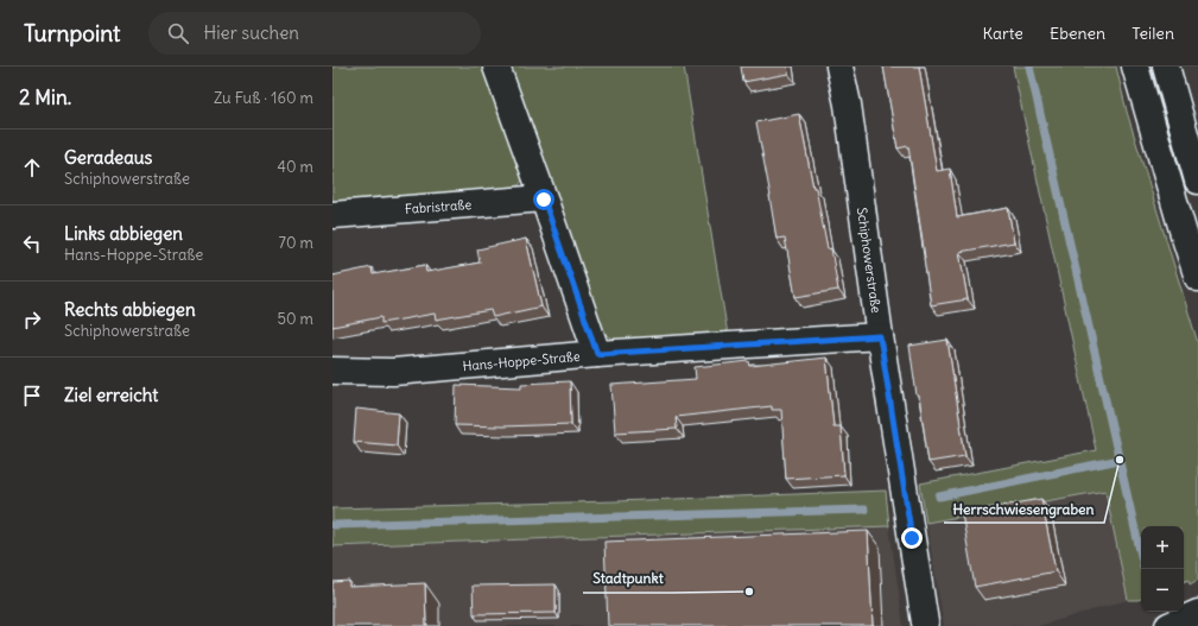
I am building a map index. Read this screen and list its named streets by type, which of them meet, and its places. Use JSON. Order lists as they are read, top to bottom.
{
  "streets": {
    "main road": ["Fabristraße", "Schiphowerstraße", "Hans-Hoppe-Straße"]
  },
  "crossings": [
    ["Schiphowerstraße", "Hans-Hoppe-Straße"]
  ],
  "places": ["Herrschwiesengraben", "Stadtpunkt"],
  "page": {
    "header": "Turnpoint",
    "search": "Hier suchen",
    "nav": ["Karte", "Ebenen", "Teilen"],
    "heading": ["2 Min.", "Zu Fuß · 160 m"],
    "list": [
      ["Geradeaus", "Schiphowerstraße", "40 m"],
      ["Links abbiegen", "Hans-Hoppe-Straße", "70 m"],
      ["Rechts abbiegen", "Schiphowerstraße", "50 m"],
      "Ziel erreicht"
    ],
    "map_buttons": ["+", "−"]
  }
}
